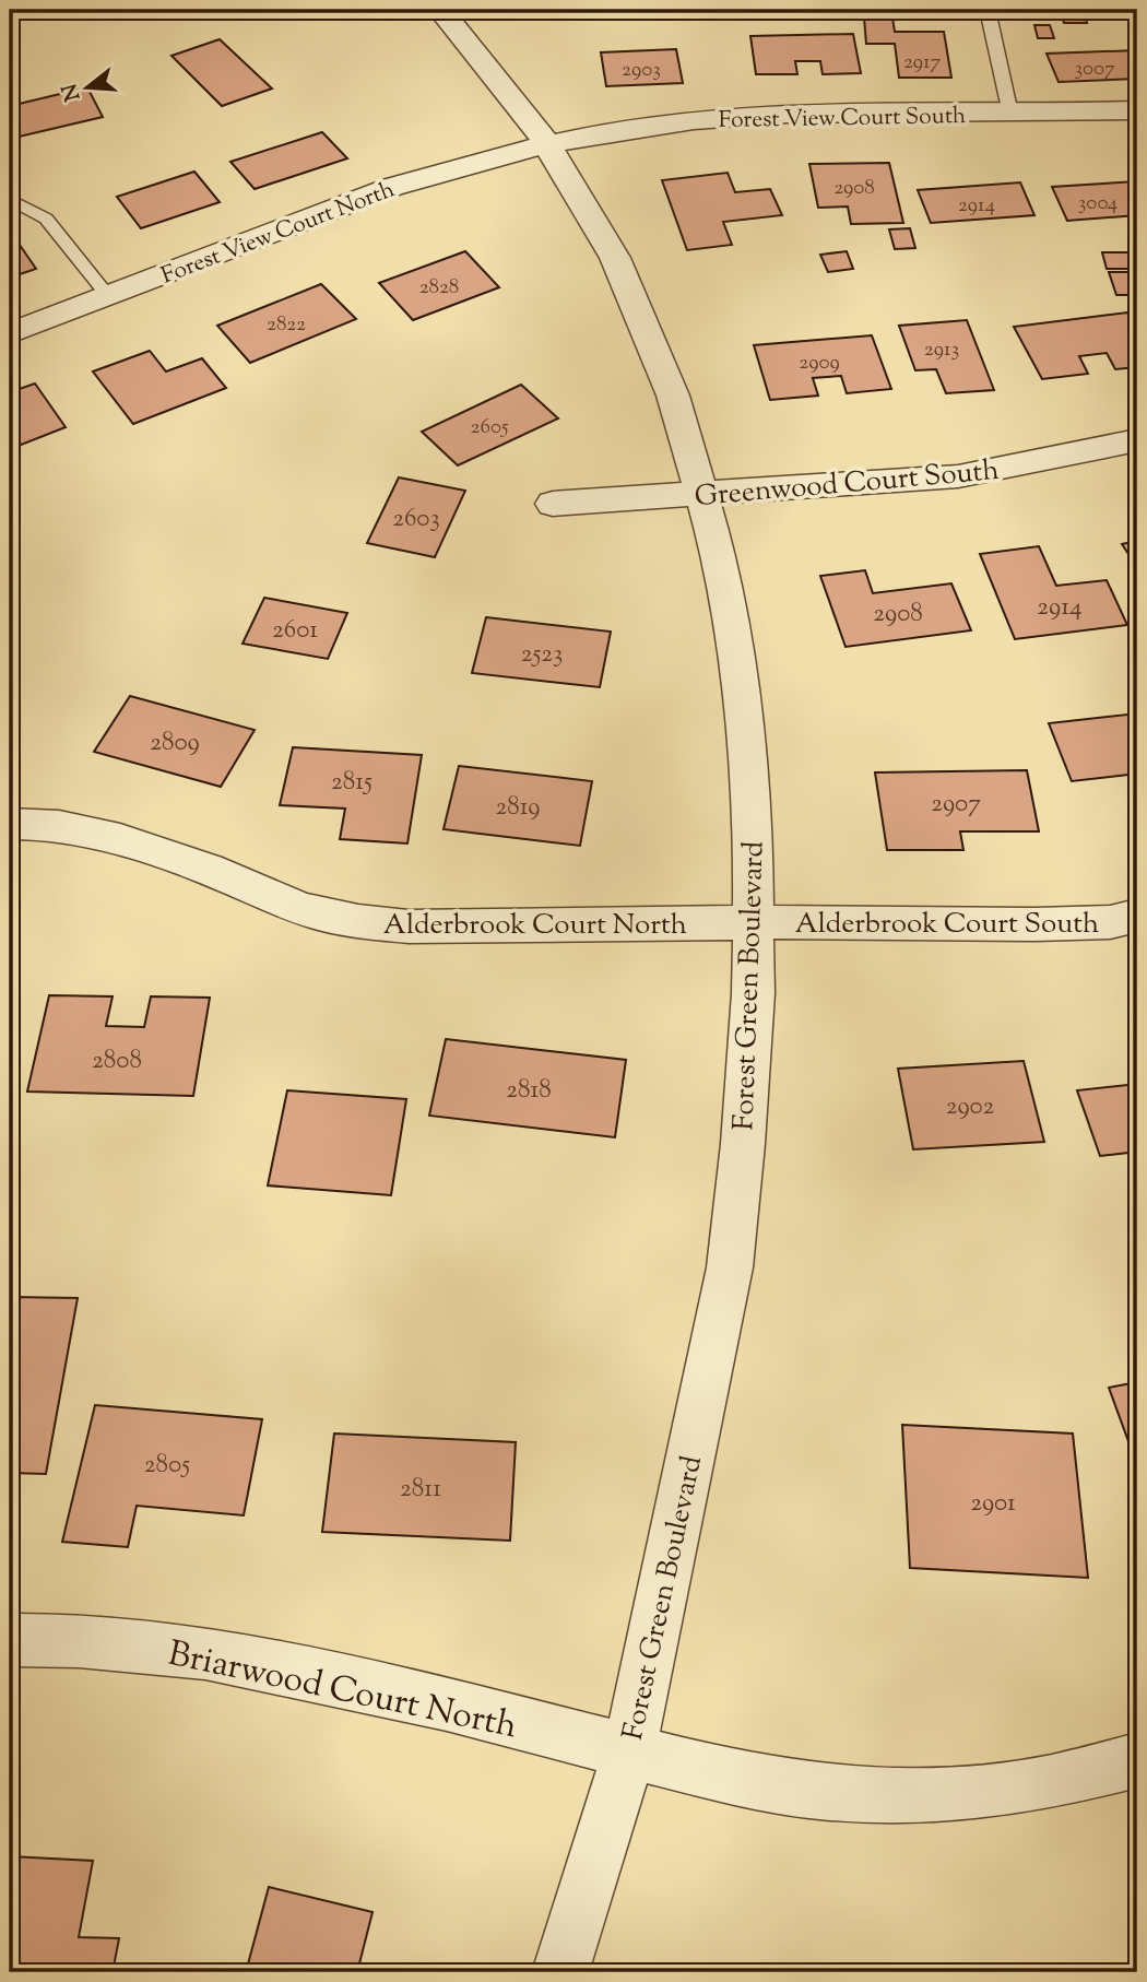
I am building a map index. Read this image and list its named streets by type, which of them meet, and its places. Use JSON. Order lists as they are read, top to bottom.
{
  "streets": {
    "street": [
      "Forest View Court South",
      "Forest View Court North",
      "Greenwood Court South",
      "Alderbrook Court South",
      "Alderbrook Court North",
      "Forest Green Boulevard",
      "Briarwood Court North"
    ]
  },
  "crossings": [
    ["Forest View Court South", "Forest View Court North"],
    ["Forest View Court South", "Forest Green Boulevard"],
    ["Forest View Court North", "Forest Green Boulevard"],
    ["Greenwood Court South", "Forest Green Boulevard"],
    ["Alderbrook Court South", "Alderbrook Court North"],
    ["Alderbrook Court South", "Forest Green Boulevard"],
    ["Alderbrook Court North", "Forest Green Boulevard"],
    ["Forest Green Boulevard", "Briarwood Court North"]
  ],
  "house_numbers": [
    "2917",
    "3007",
    "2903",
    "2908",
    "3004",
    "2914",
    "2828",
    "2822",
    "2913",
    "2909",
    "2605",
    "2603",
    "2914",
    "2908",
    "2601",
    "2523",
    "2809",
    "2815",
    "2907",
    "2819",
    "2808",
    "2818",
    "2902",
    "2805",
    "2811",
    "2901"
  ],
  "north": "left"
}
